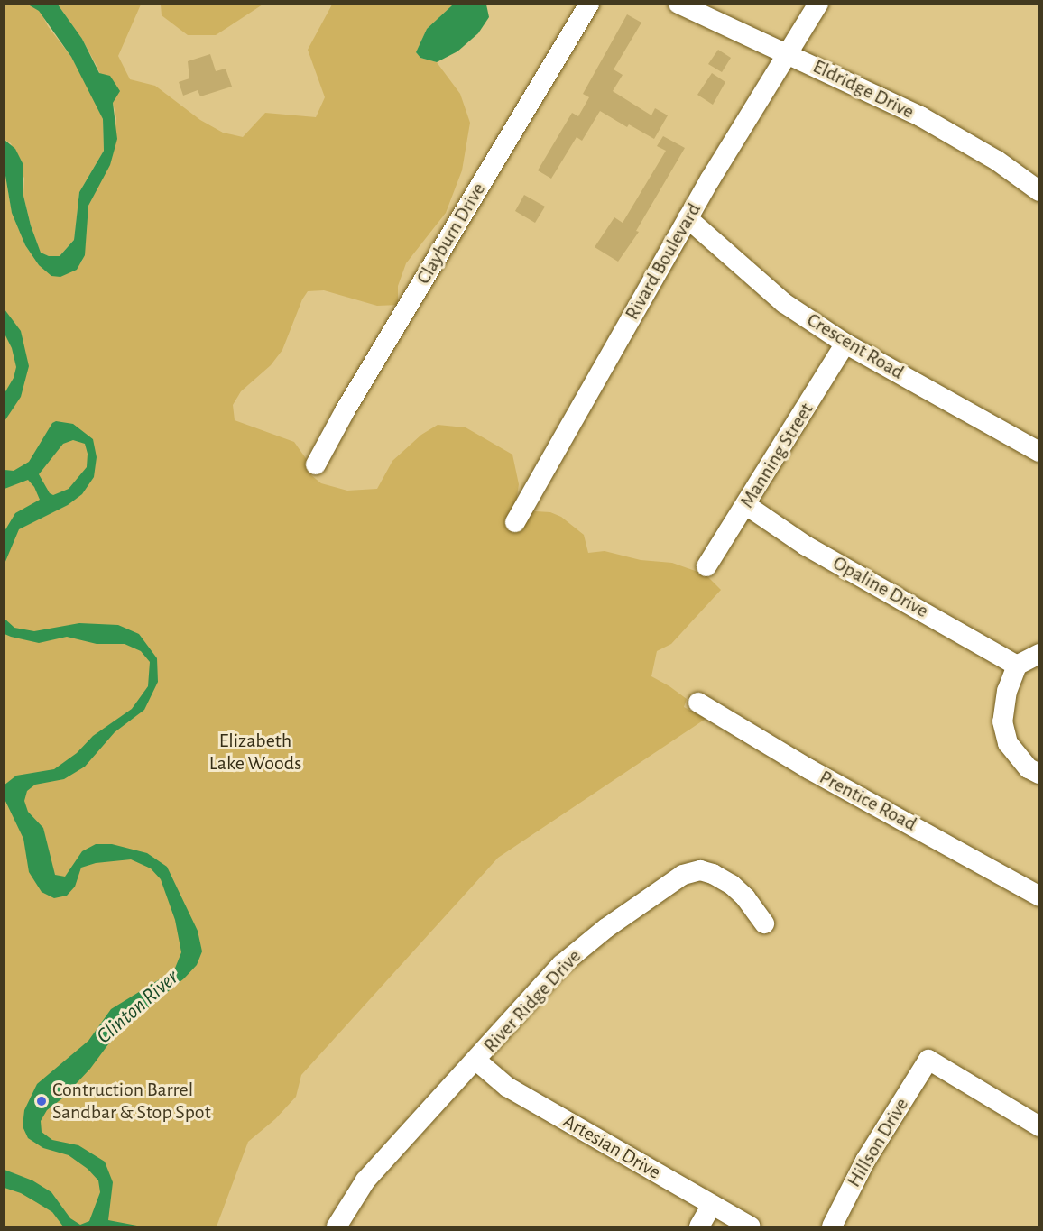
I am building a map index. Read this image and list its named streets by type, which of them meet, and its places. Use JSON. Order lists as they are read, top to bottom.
{
  "streets": {
    "street": [
      "Eldridge Drive",
      "Clayburn Drive",
      "Rivard Boulevard",
      "Crescent Road",
      "Manning Street",
      "Opaline Drive",
      "Prentice Road",
      "River Ridge Drive",
      "Hillson Drive",
      "Artesian Drive"
    ]
  },
  "crossings": [
    ["Eldridge Drive", "Rivard Boulevard"],
    ["Rivard Boulevard", "Crescent Road"],
    ["Crescent Road", "Manning Street"],
    ["Manning Street", "Opaline Drive"],
    ["River Ridge Drive", "Artesian Drive"]
  ],
  "water": ["Clinton River"],
  "parks": ["Elizabeth Lake Woods"],
  "places": ["Contruction Barrel Sandbar & Stop Spot"]
}
